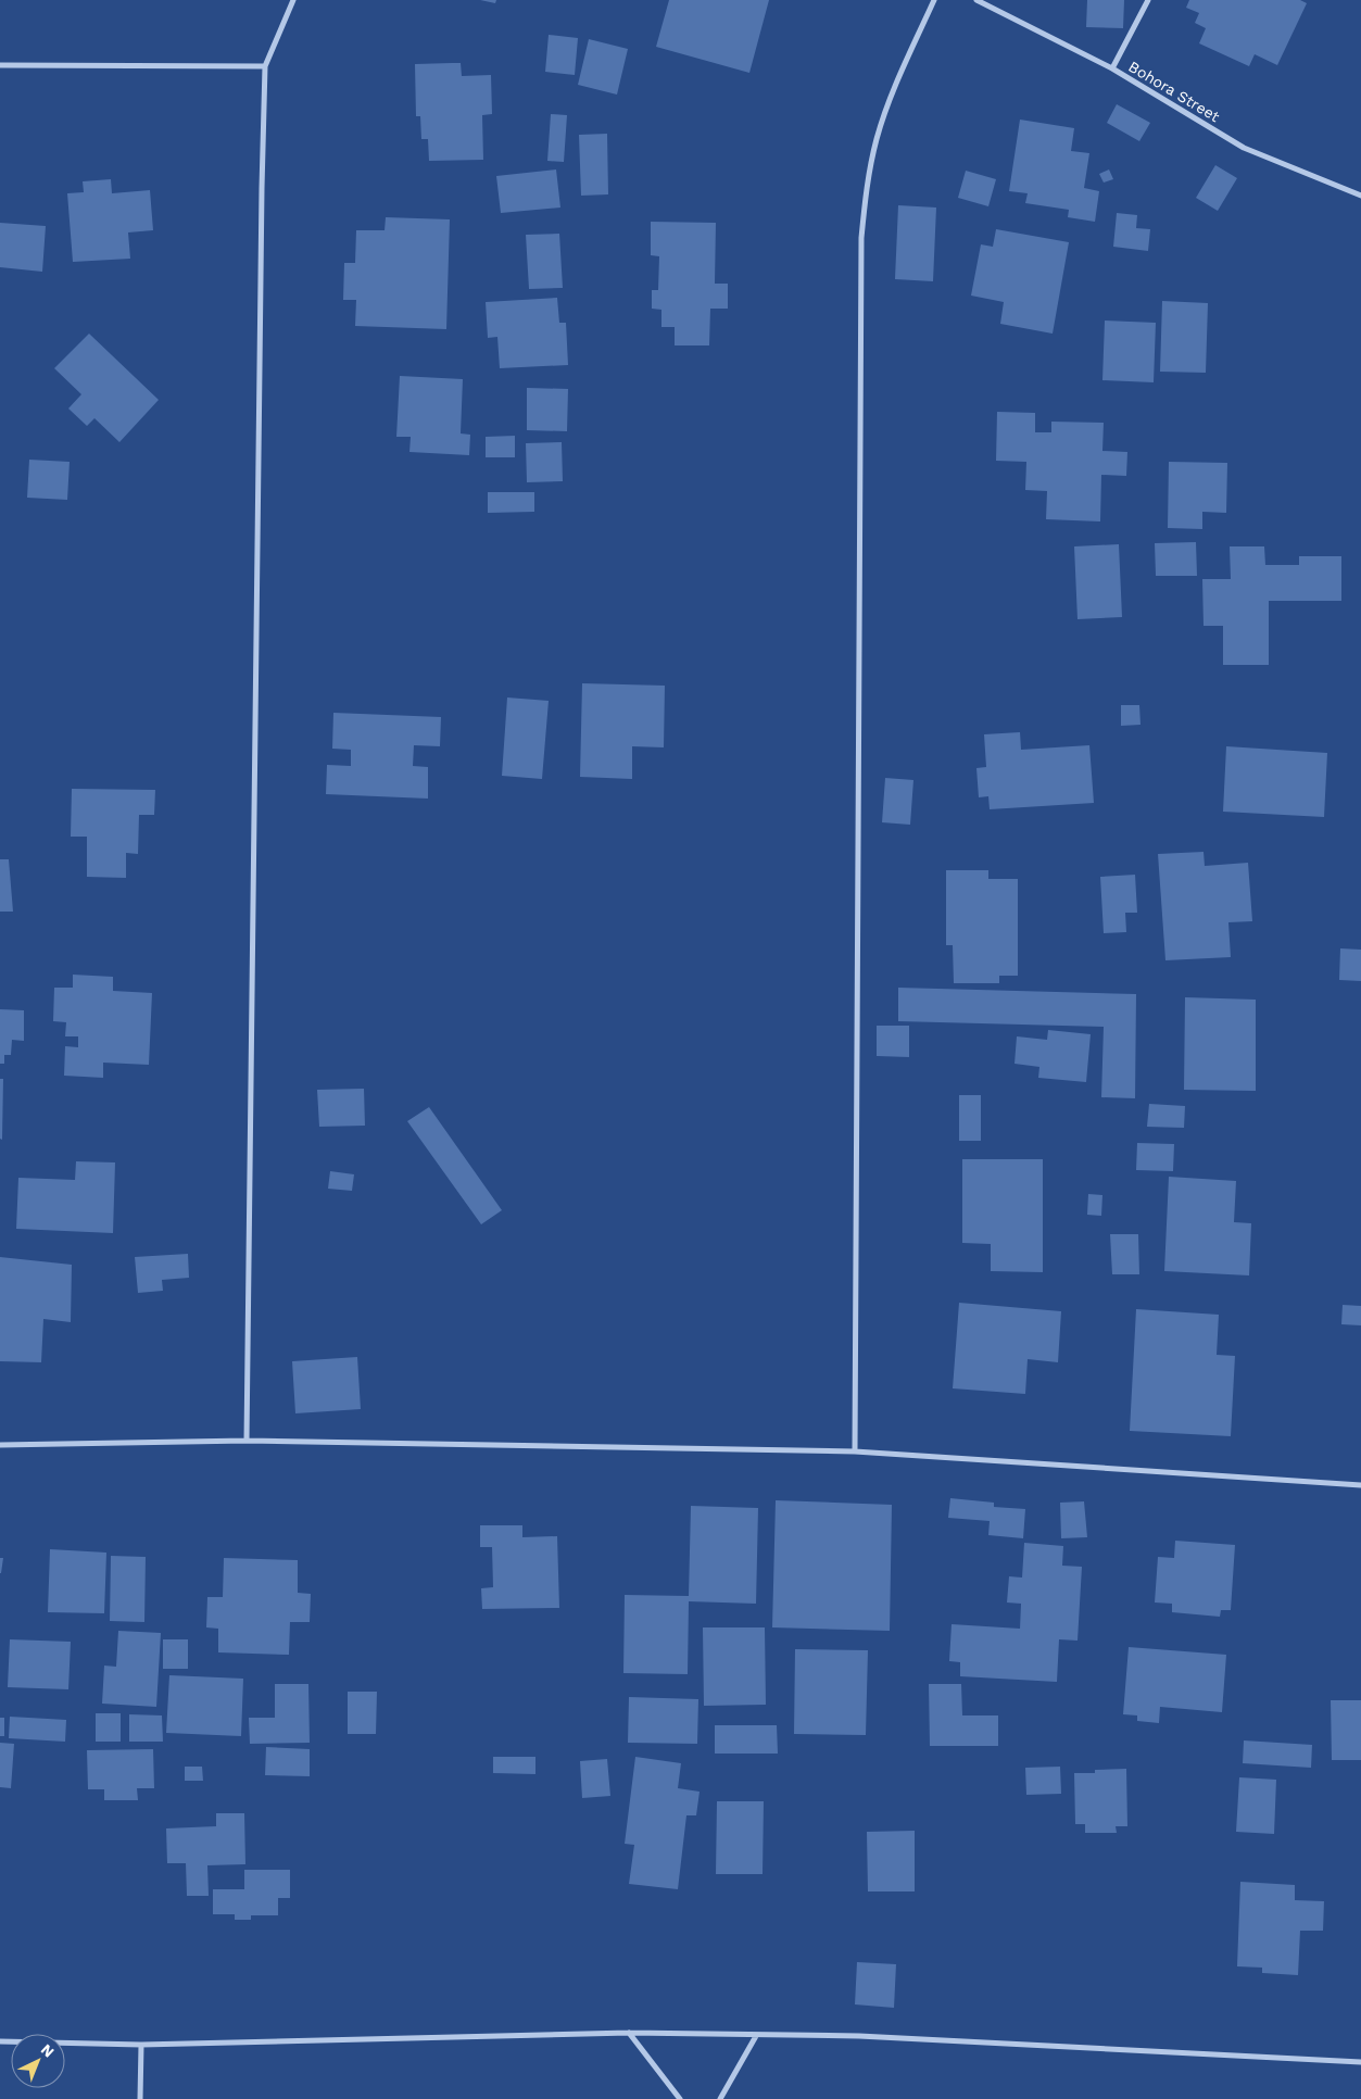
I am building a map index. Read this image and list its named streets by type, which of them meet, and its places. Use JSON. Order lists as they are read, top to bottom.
{
  "streets": {
    "street": ["Bohora Street"]
  },
  "north": "top right"
}
